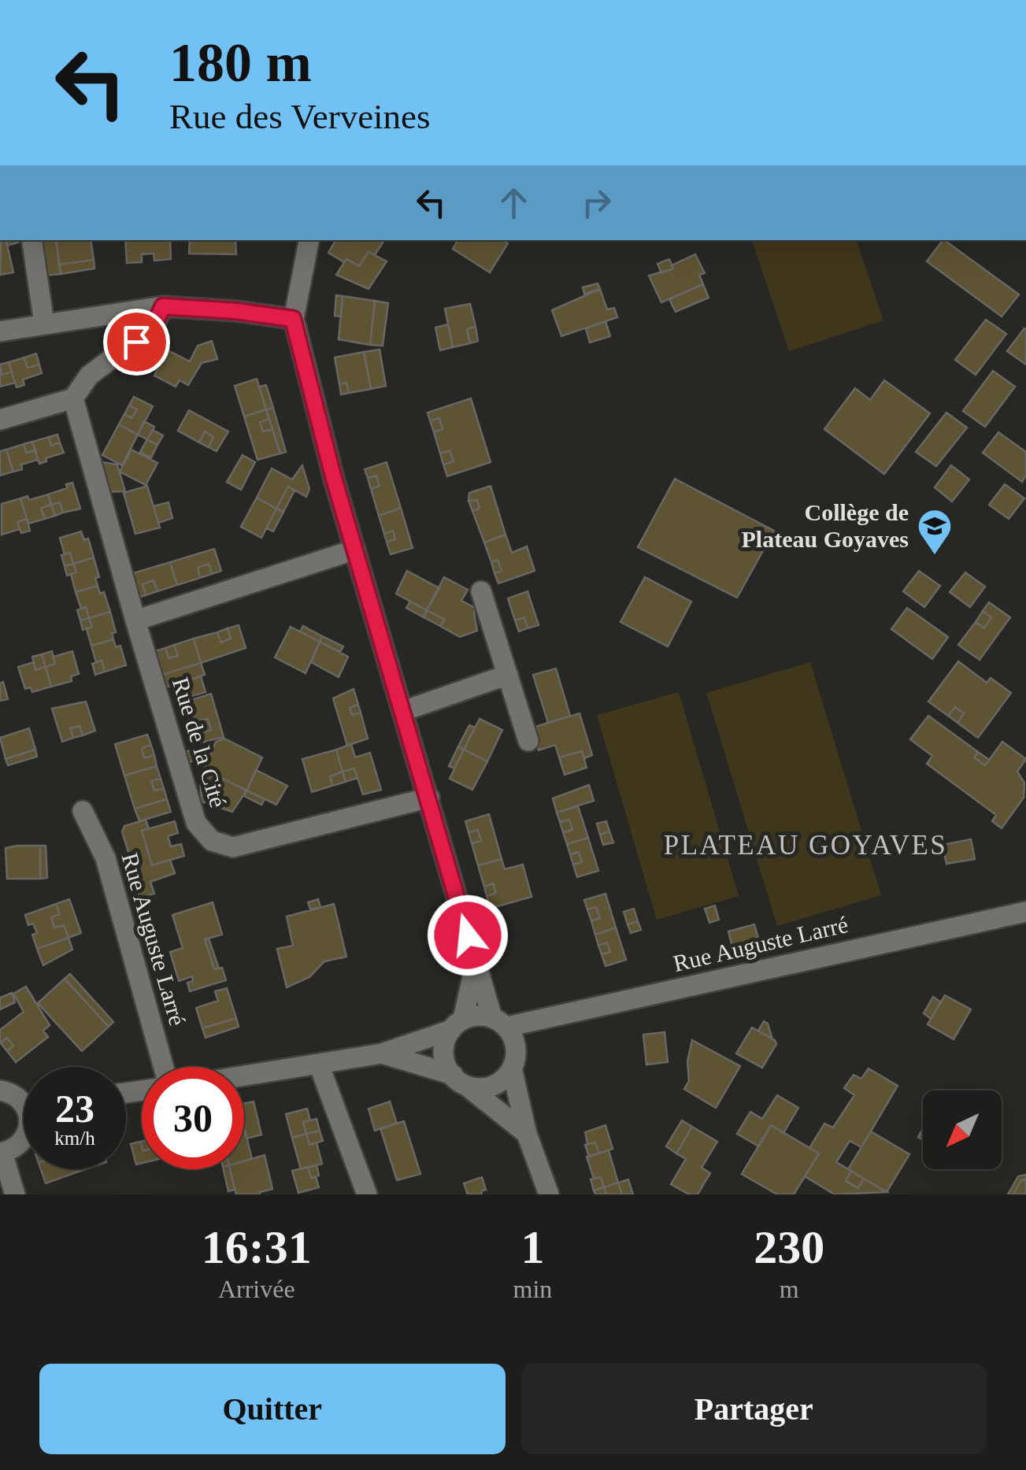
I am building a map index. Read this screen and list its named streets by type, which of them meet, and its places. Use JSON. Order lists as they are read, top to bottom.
{
  "streets": {
    "street": ["Rue de la Cité", "Rue Auguste Larré"]
  },
  "districts": ["PLATEAU GOYAVES"],
  "places": {
    "school or university": ["Collège de Plateau Goyaves"]
  },
  "north": "bottom left",
  "page": {
    "turn": ["180 m", "Rue des Verveines"],
    "speed": "23 km/h",
    "limit": "30",
    "eta": [
      "16:31",
      "Arrivée",
      "1",
      "min",
      "230",
      "m"
    ],
    "buttons": ["Quitter", "Partager"]
  }
}
